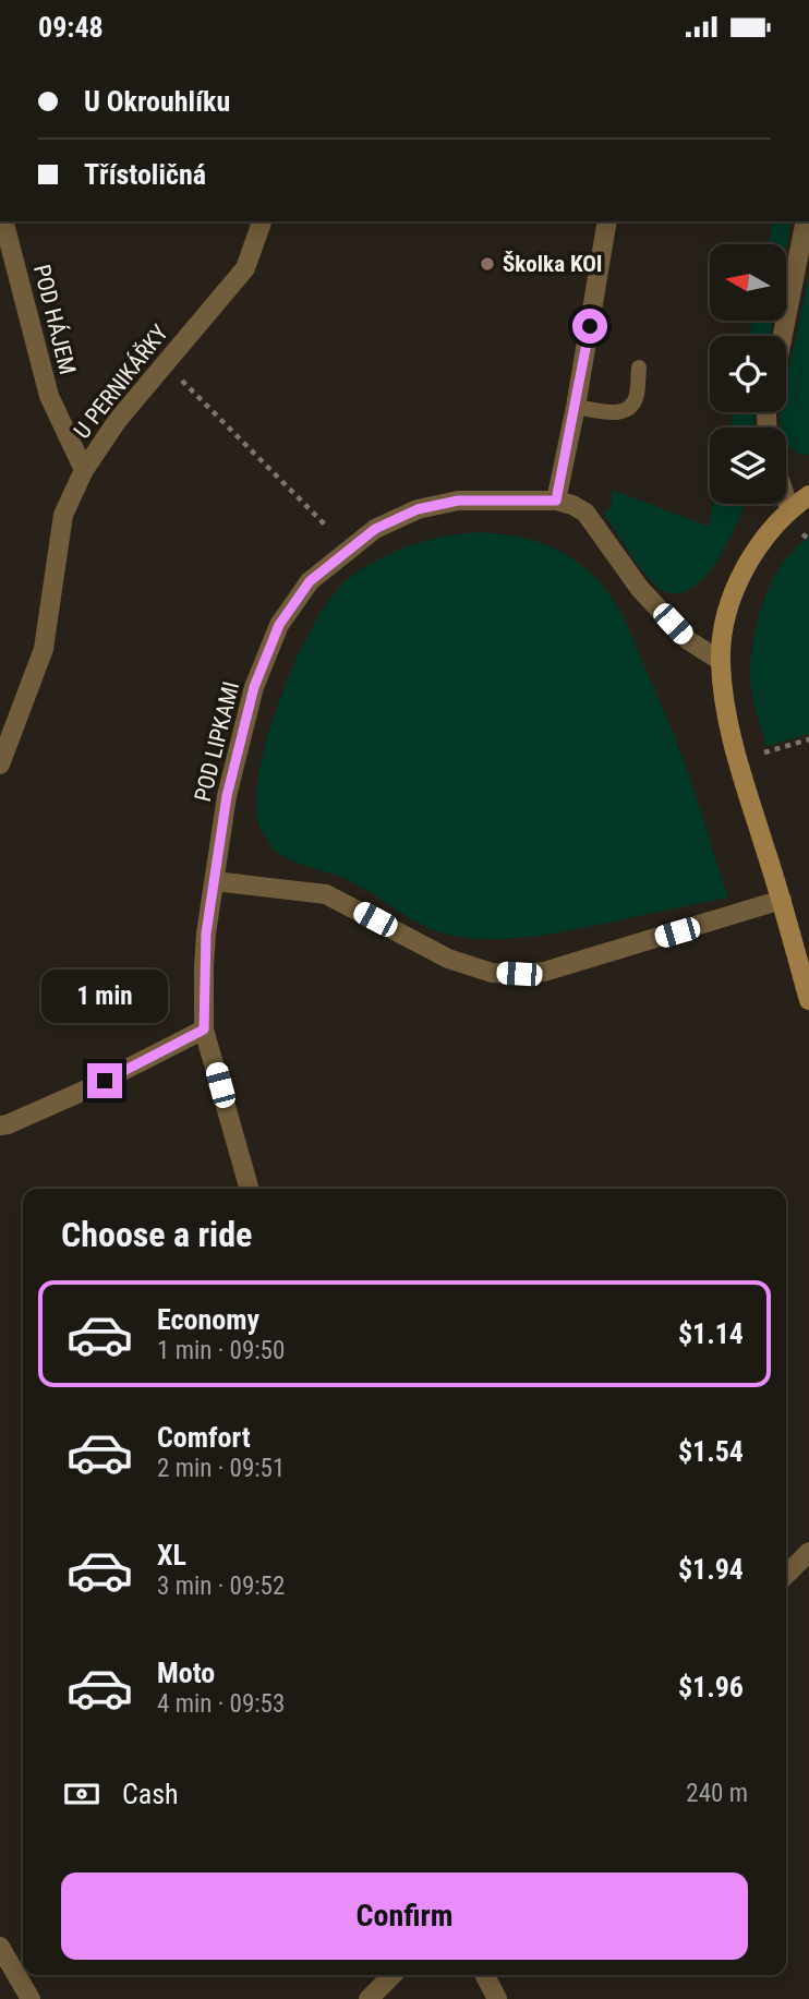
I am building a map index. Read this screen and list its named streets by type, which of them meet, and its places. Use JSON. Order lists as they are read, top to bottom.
{
  "streets": {
    "street": ["POD HÁJEM", "U PERNIKÁŘKY", "POD LIPKAMI"]
  },
  "crossings": [
    ["POD HÁJEM", "U PERNIKÁŘKY"]
  ],
  "places": ["Školka KOI"],
  "north": "left",
  "page": {
    "status": "09:48",
    "banner": ["U Okrouhlíku", "Třístoličná"],
    "bubble": "1 min",
    "heading": "Choose a ride",
    "list": [
      {
        "name": "Economy",
        "note": "1 min · 09:50",
        "value": "$1.14"
      },
      {
        "name": "Comfort",
        "note": "2 min · 09:51",
        "value": "$1.54"
      },
      {
        "name": "XL",
        "note": "3 min · 09:52",
        "value": "$1.94"
      },
      {
        "name": "Moto",
        "note": "4 min · 09:53",
        "value": "$1.96"
      }
    ],
    "pay": ["Cash", "240 m"],
    "buttons": "Confirm"
  }
}
